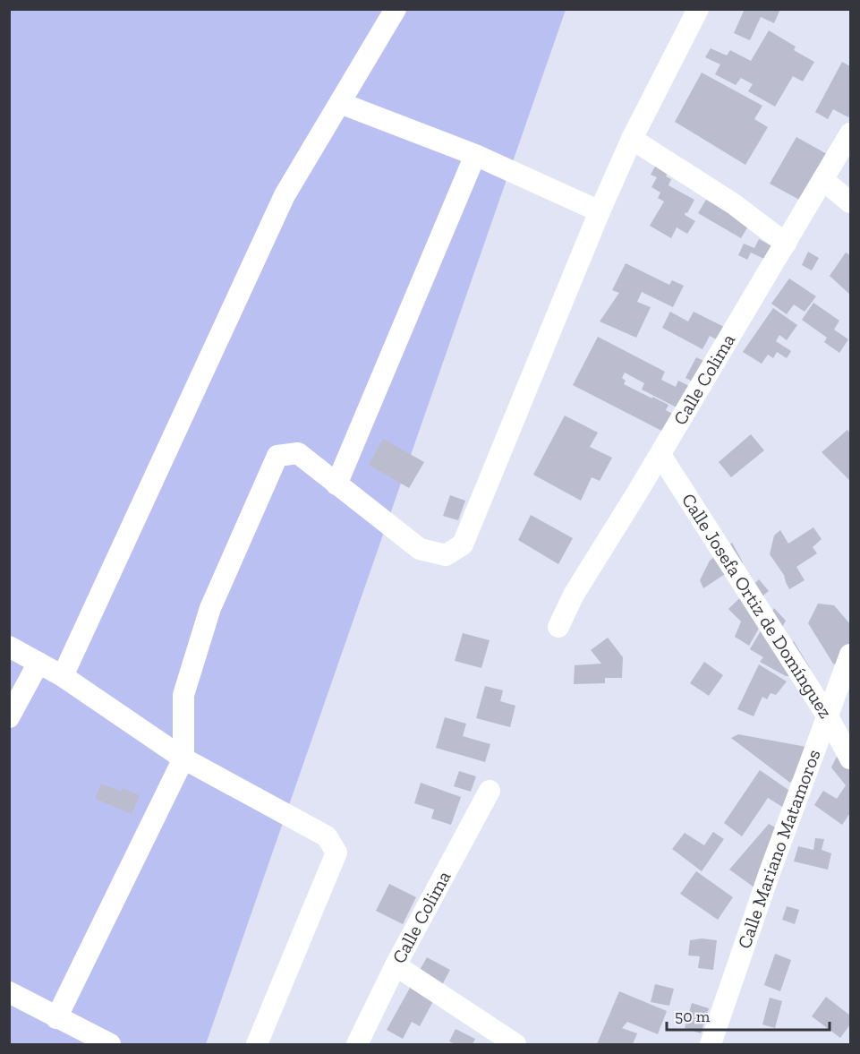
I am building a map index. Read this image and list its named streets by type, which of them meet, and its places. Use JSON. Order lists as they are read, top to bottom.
{
  "streets": {
    "street": ["Calle Colima", "Calle Josefa Ortiz de Domínguez", "Calle Mariano Matamoros"]
  },
  "crossings": [
    ["Calle Colima", "Calle Josefa Ortiz de Domínguez"],
    ["Calle Josefa Ortiz de Domínguez", "Calle Mariano Matamoros"]
  ],
  "scale_bar": "50 m"
}
